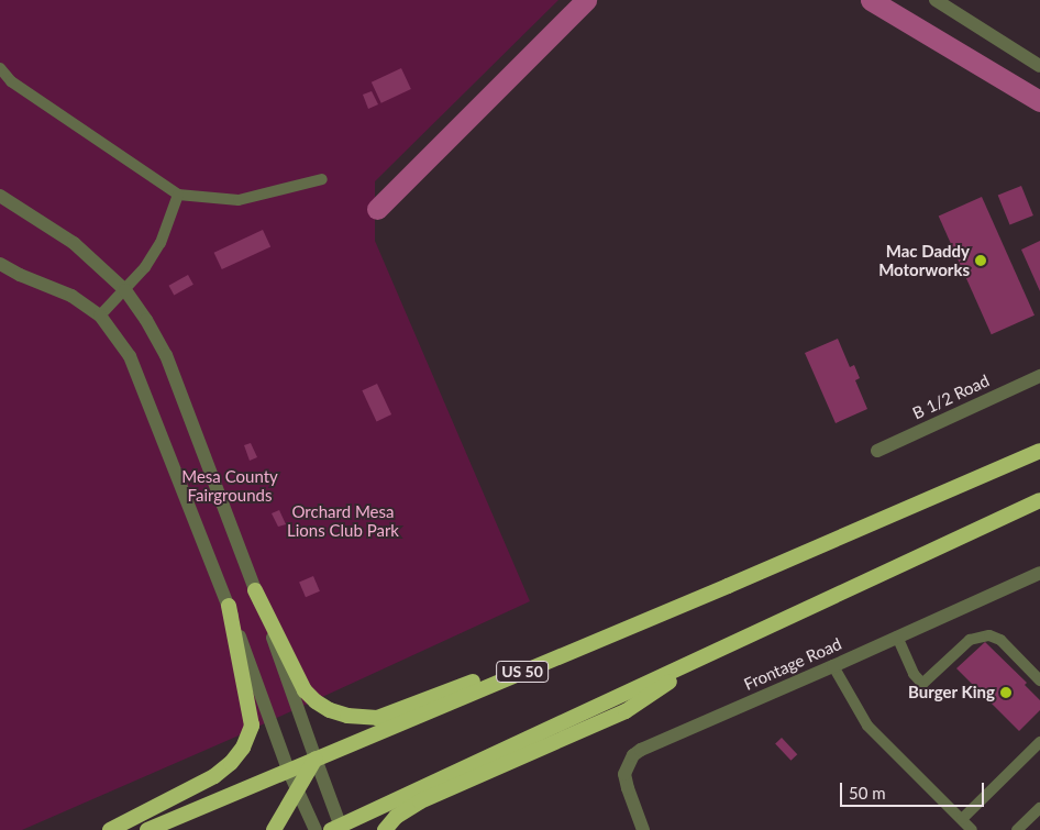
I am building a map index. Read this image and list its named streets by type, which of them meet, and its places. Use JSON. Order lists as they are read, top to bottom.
{
  "streets": {
    "highway": ["US 50"],
    "street": ["B 1/2 Road", "Frontage Road"]
  },
  "parks": ["Mesa County Fairgrounds", "Orchard Mesa Lions Club Park"],
  "places": ["Mac Daddy Motorworks", "Burger King"],
  "scale_bar": "50 m"
}
